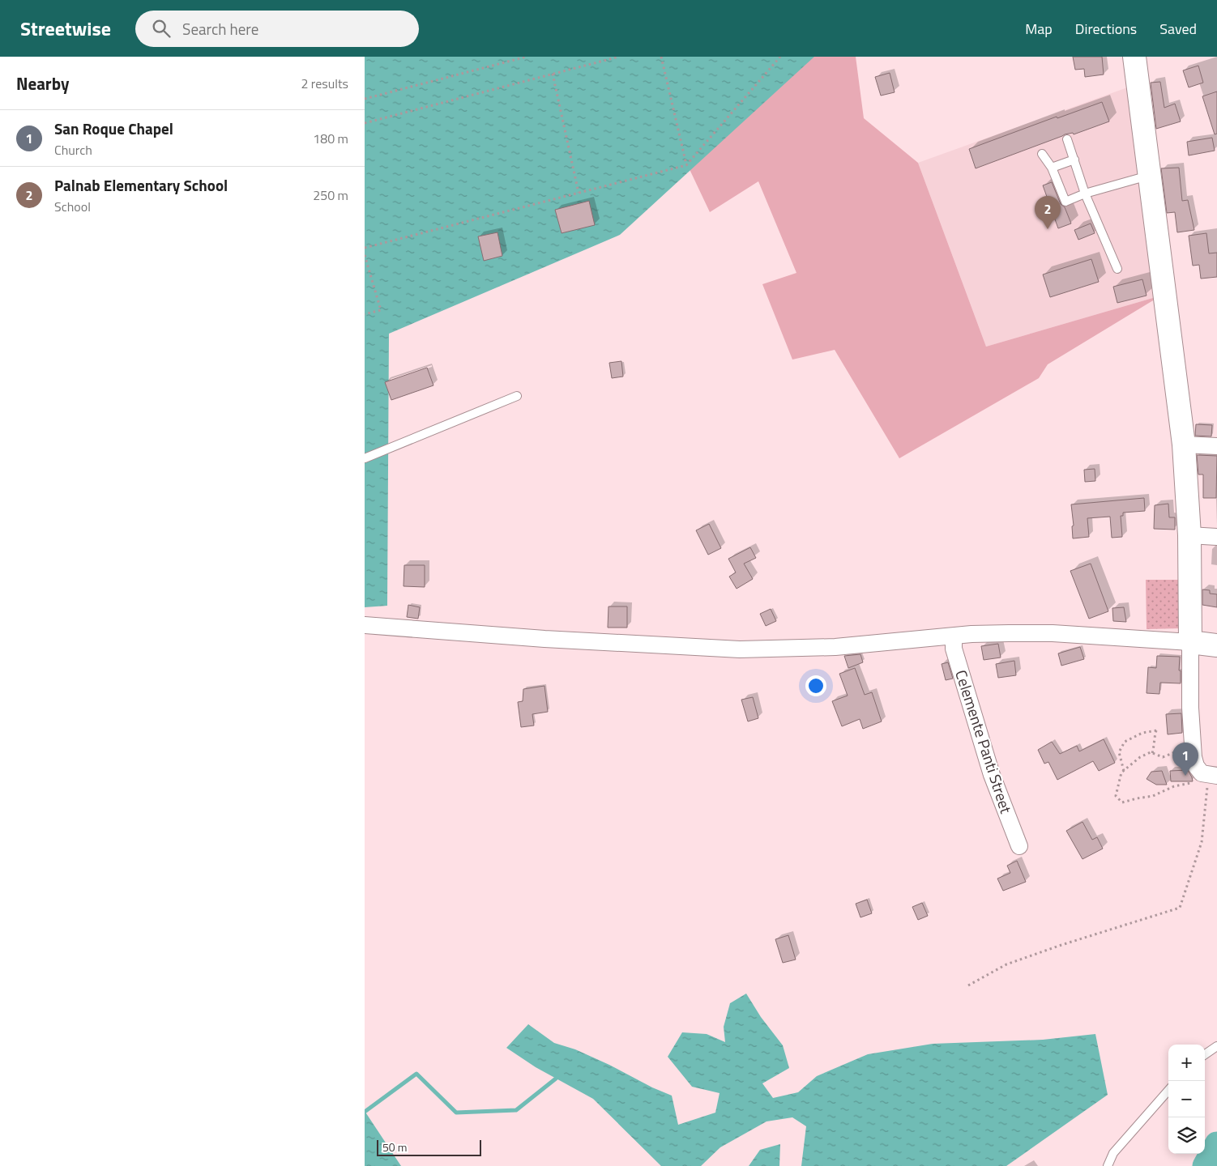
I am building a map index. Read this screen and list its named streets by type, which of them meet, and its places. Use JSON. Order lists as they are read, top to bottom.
{
  "streets": {
    "street": ["Celemente Panti Street"]
  },
  "scale_bar": "50 m",
  "page": {
    "header": "Streetwise",
    "search": "Search here",
    "nav": ["Map", "Directions", "Saved"],
    "heading": ["Nearby", "2 results"],
    "list": [
      {
        "mark": "1",
        "name": "San Roque Chapel",
        "note": "Church",
        "value": "180 m"
      },
      {
        "mark": "2",
        "name": "Palnab Elementary School",
        "note": "School",
        "value": "250 m"
      }
    ],
    "pins": ["2", "1"],
    "map_buttons": ["+", "−"],
    "scale": "50 m"
  }
}
